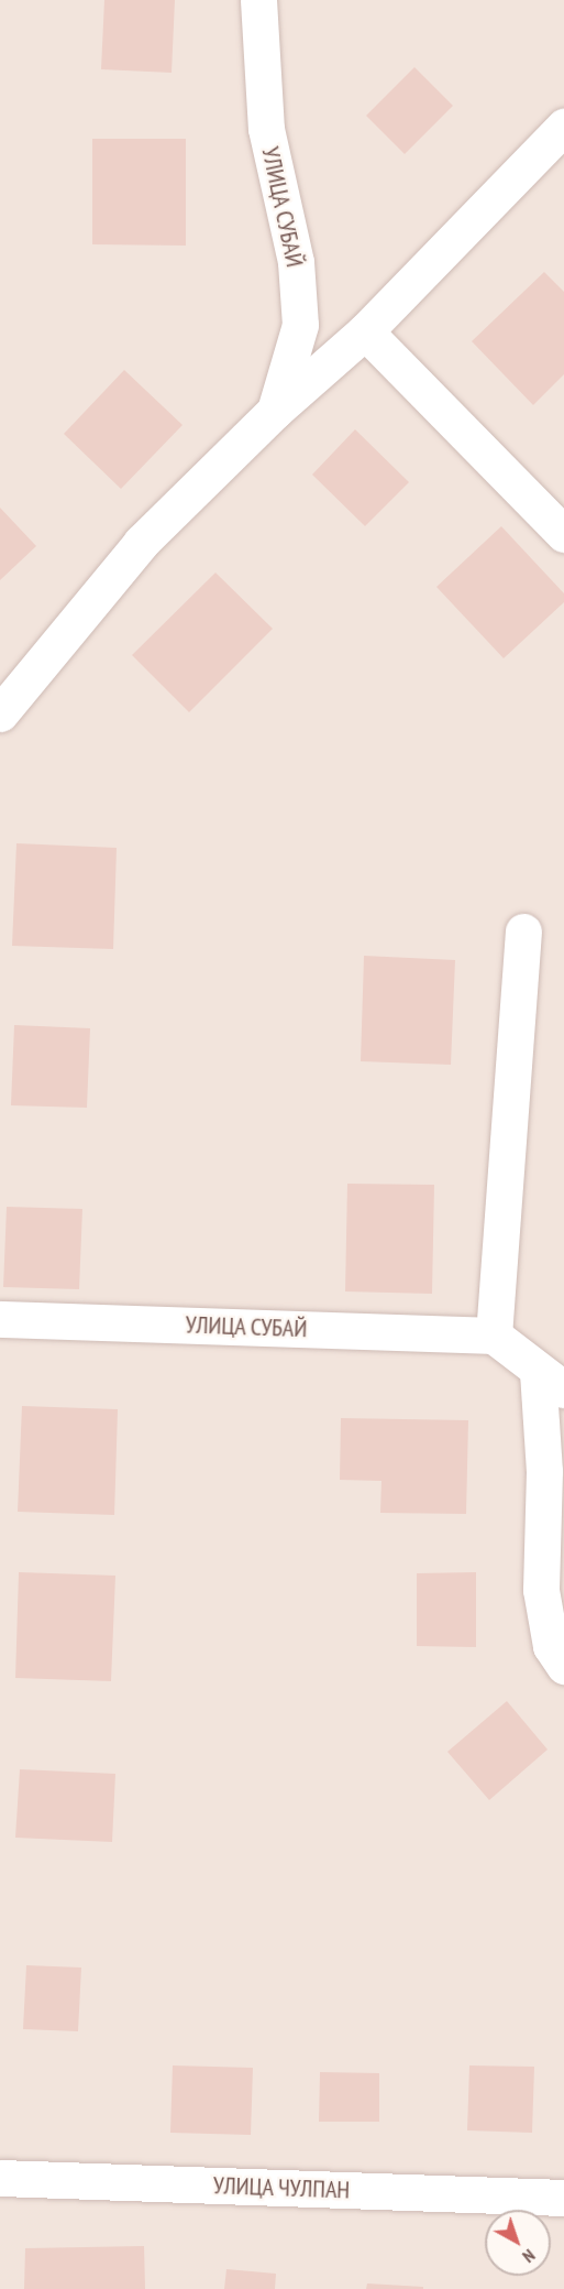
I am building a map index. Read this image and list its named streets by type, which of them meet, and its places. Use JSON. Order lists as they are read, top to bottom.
{
  "streets": {
    "street": ["УЛИЦА СУБАЙ", "УЛИЦА ЧУЛПАН"]
  },
  "north": "bottom right"
}
